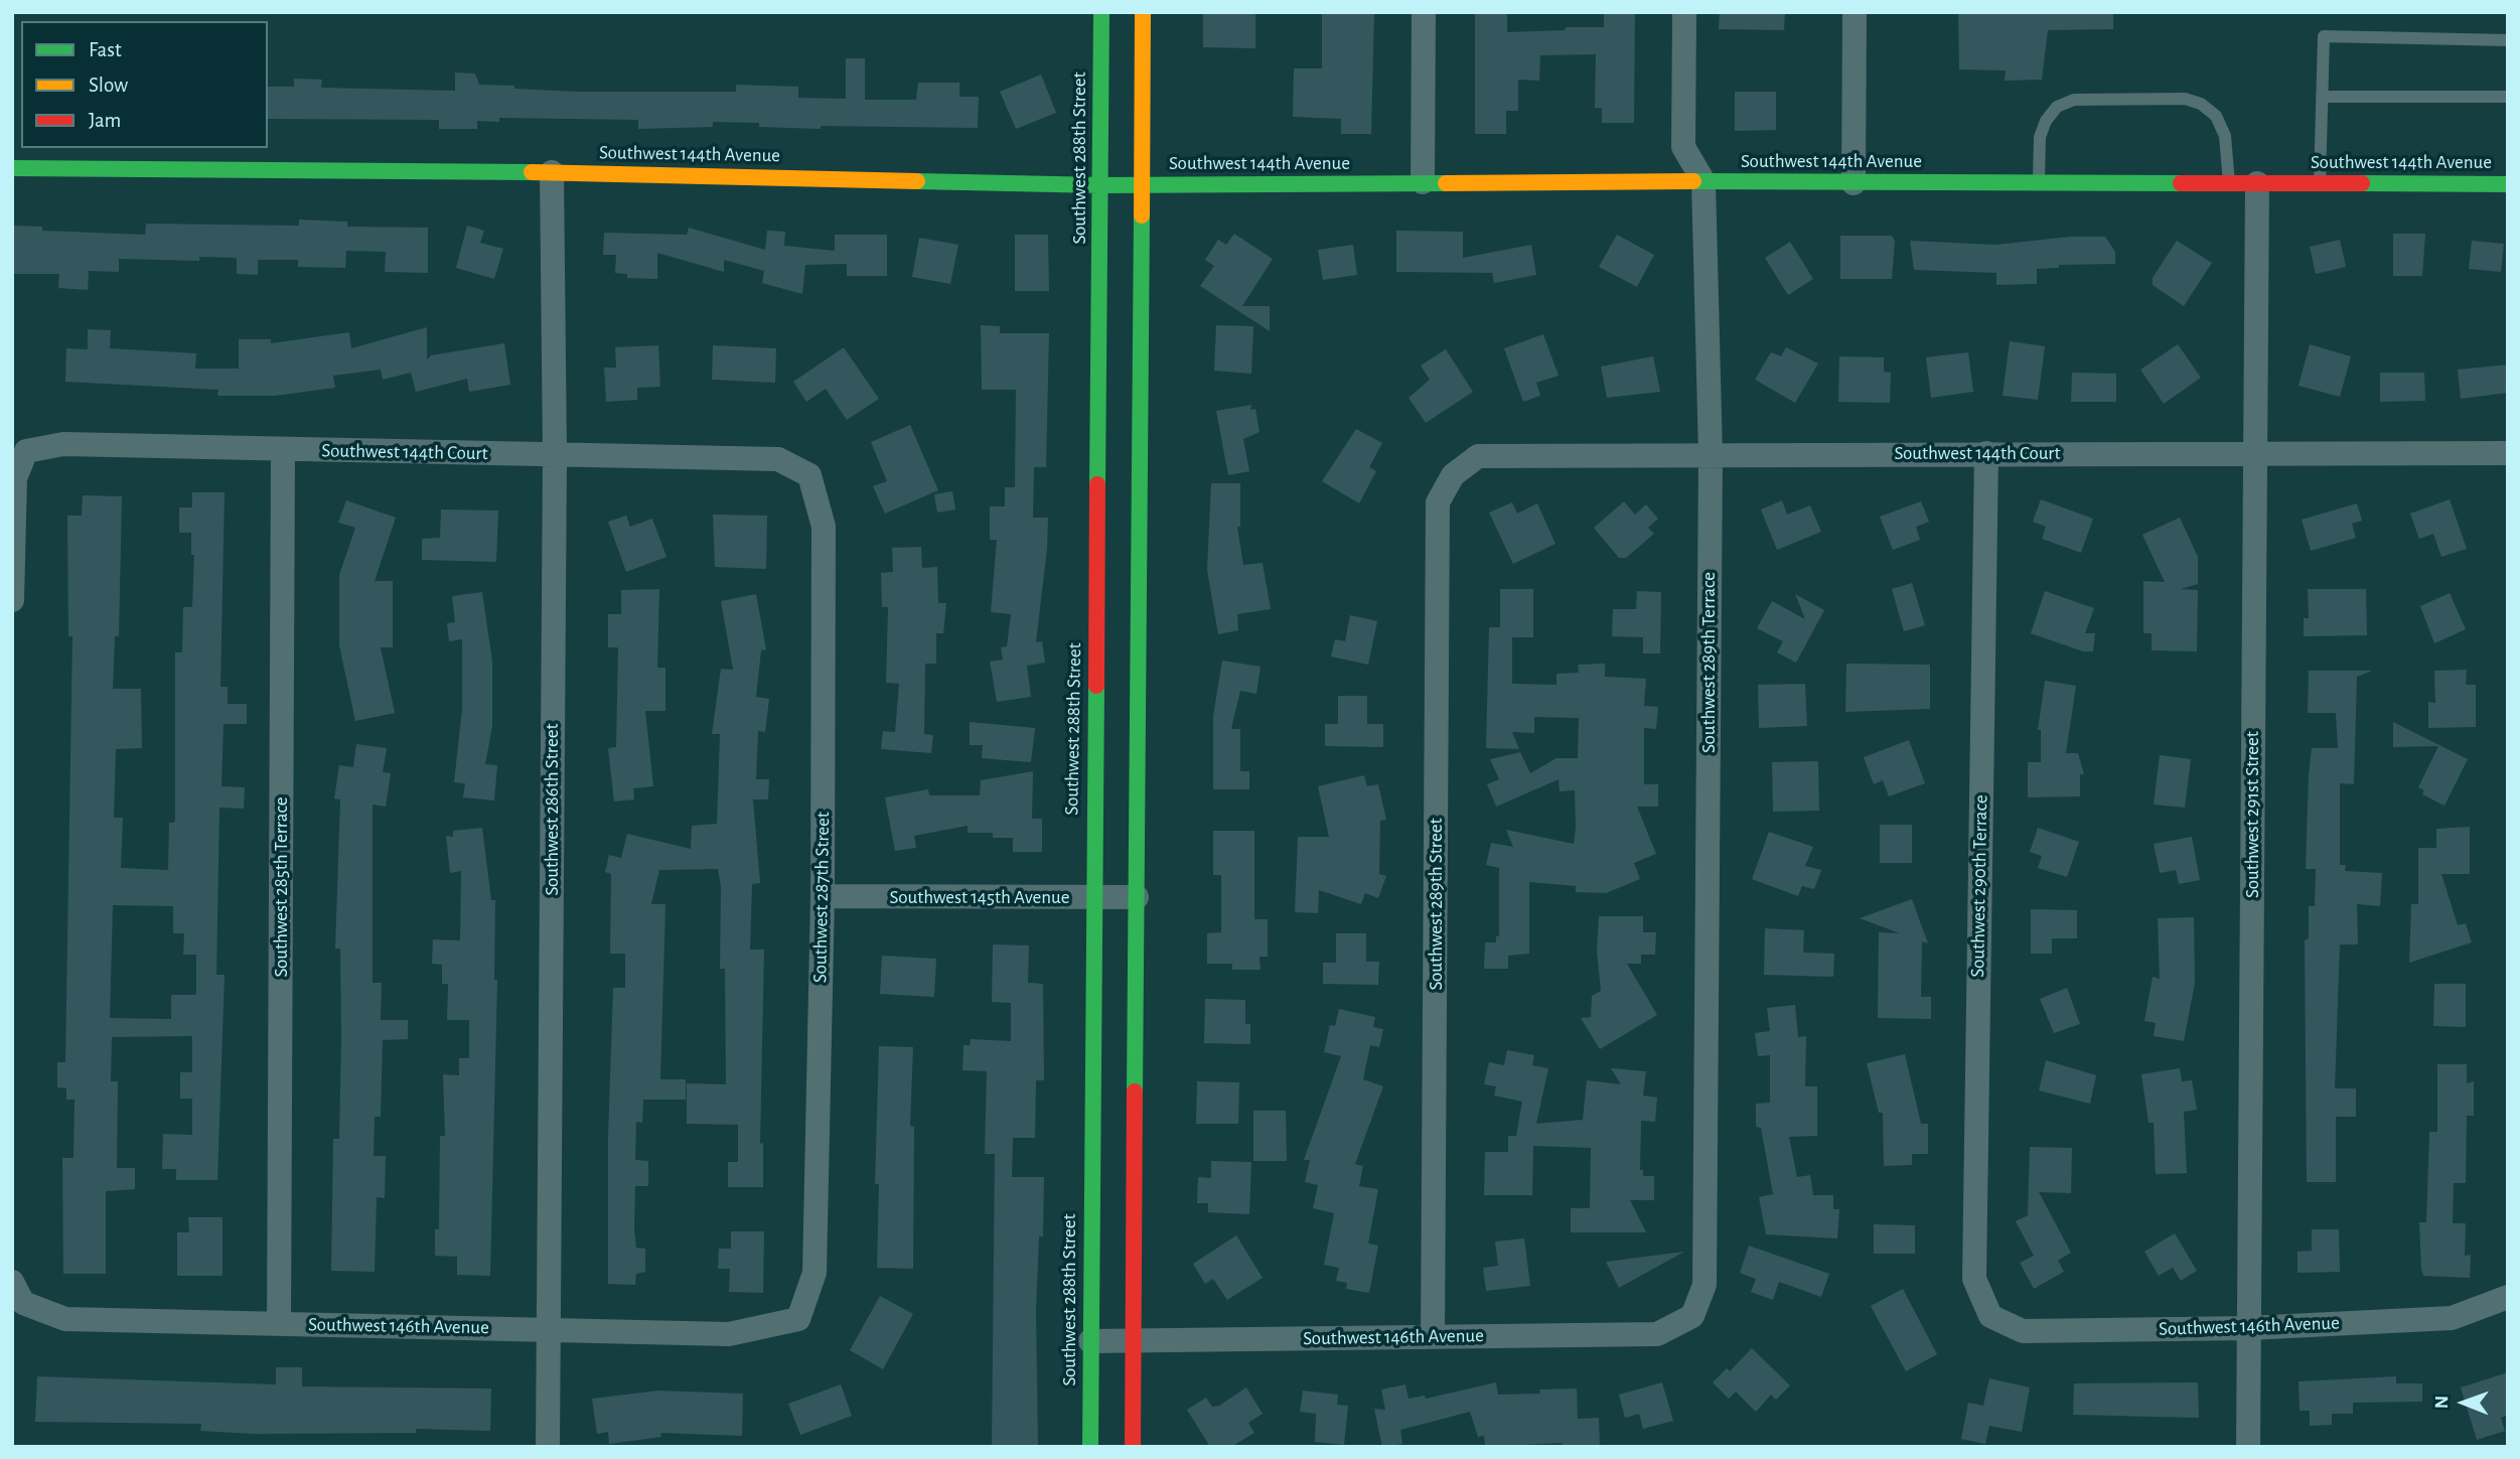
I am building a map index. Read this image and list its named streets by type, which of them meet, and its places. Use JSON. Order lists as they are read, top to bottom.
{
  "streets": {
    "main road": ["Southwest 144th Avenue", "Southwest 288th Street"],
    "street": [
      "Southwest 144th Court",
      "Southwest 289th Terrace",
      "Southwest 286th Street",
      "Southwest 291st Street",
      "Southwest 290th Terrace",
      "Southwest 285th Terrace",
      "Southwest 287th Street",
      "Southwest 145th Avenue",
      "Southwest 289th Street",
      "Southwest 146th Avenue"
    ]
  },
  "crossings": [
    ["Southwest 144th Avenue", "Southwest 288th Street"],
    ["Southwest 144th Avenue", "Southwest 289th Terrace"],
    ["Southwest 144th Avenue", "Southwest 286th Street"],
    ["Southwest 144th Avenue", "Southwest 291st Street"],
    ["Southwest 288th Street", "Southwest 145th Avenue"],
    ["Southwest 288th Street", "Southwest 146th Avenue"],
    ["Southwest 144th Court", "Southwest 289th Terrace"],
    ["Southwest 144th Court", "Southwest 286th Street"],
    ["Southwest 144th Court", "Southwest 291st Street"],
    ["Southwest 144th Court", "Southwest 290th Terrace"],
    ["Southwest 144th Court", "Southwest 285th Terrace"],
    ["Southwest 144th Court", "Southwest 287th Street"],
    ["Southwest 144th Court", "Southwest 289th Street"],
    ["Southwest 289th Terrace", "Southwest 146th Avenue"],
    ["Southwest 286th Street", "Southwest 146th Avenue"],
    ["Southwest 291st Street", "Southwest 146th Avenue"],
    ["Southwest 290th Terrace", "Southwest 146th Avenue"],
    ["Southwest 285th Terrace", "Southwest 146th Avenue"],
    ["Southwest 287th Street", "Southwest 145th Avenue"],
    ["Southwest 287th Street", "Southwest 146th Avenue"],
    ["Southwest 289th Street", "Southwest 146th Avenue"]
  ],
  "legend": ["Fast", "Slow", "Jam"],
  "north": "left"
}
